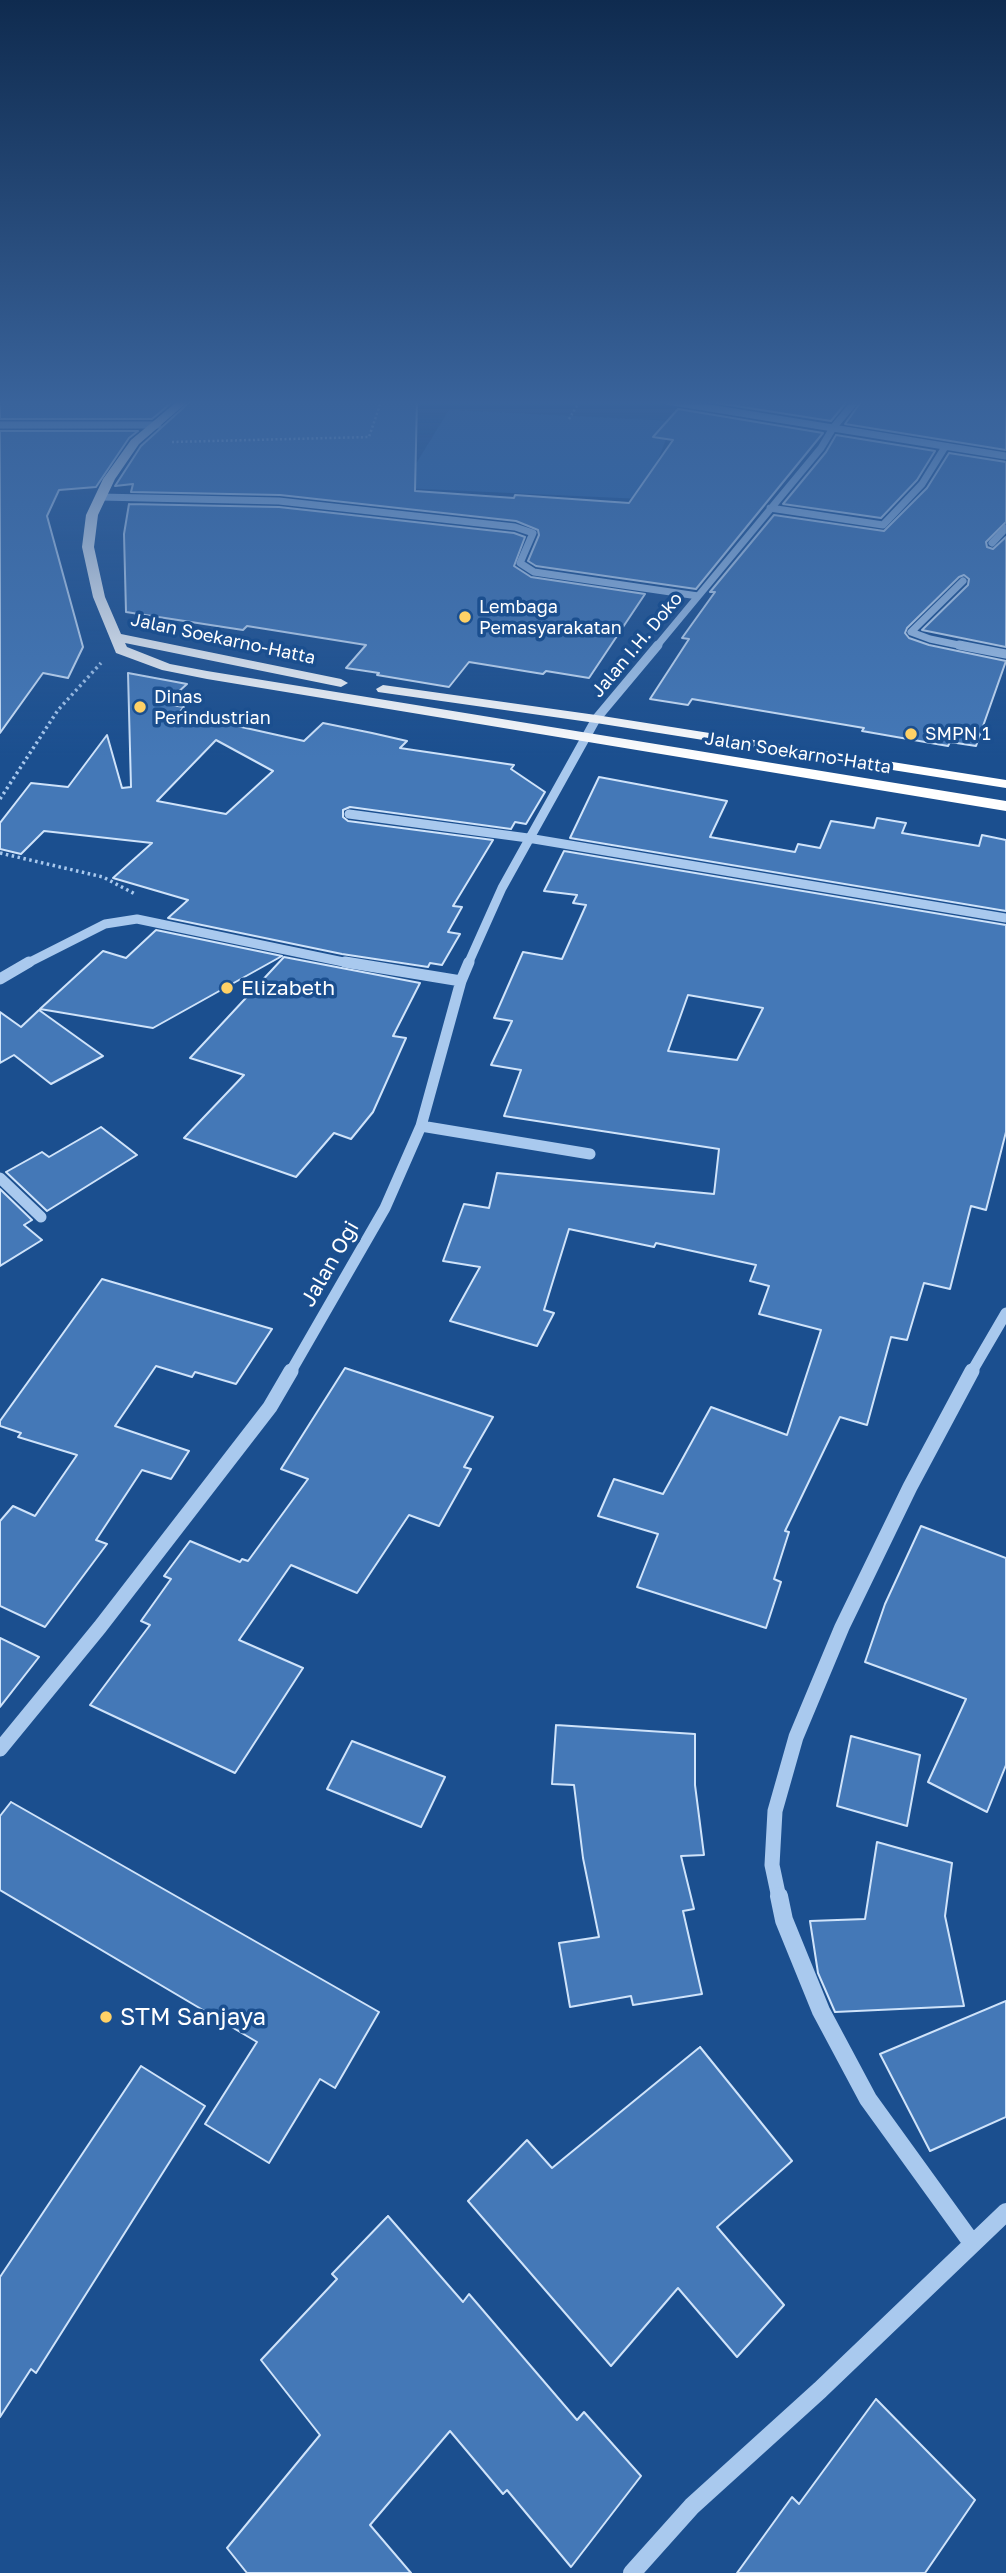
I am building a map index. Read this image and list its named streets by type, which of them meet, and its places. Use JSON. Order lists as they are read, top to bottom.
{
  "streets": {
    "highway": ["Jalan Soekarno-Hatta"],
    "street": ["Jalan I.H. Doko", "Jalan Ogi"]
  },
  "crossings": [
    ["Jalan Soekarno-Hatta", "Jalan I.H. Doko"],
    ["Jalan Soekarno-Hatta", "Jalan Ogi"]
  ],
  "places": [
    "Lembaga Pemasyarakatan",
    "Dinas Perindustrian",
    "SMPN 1",
    "Elizabeth",
    "STM Sanjaya"
  ]
}
